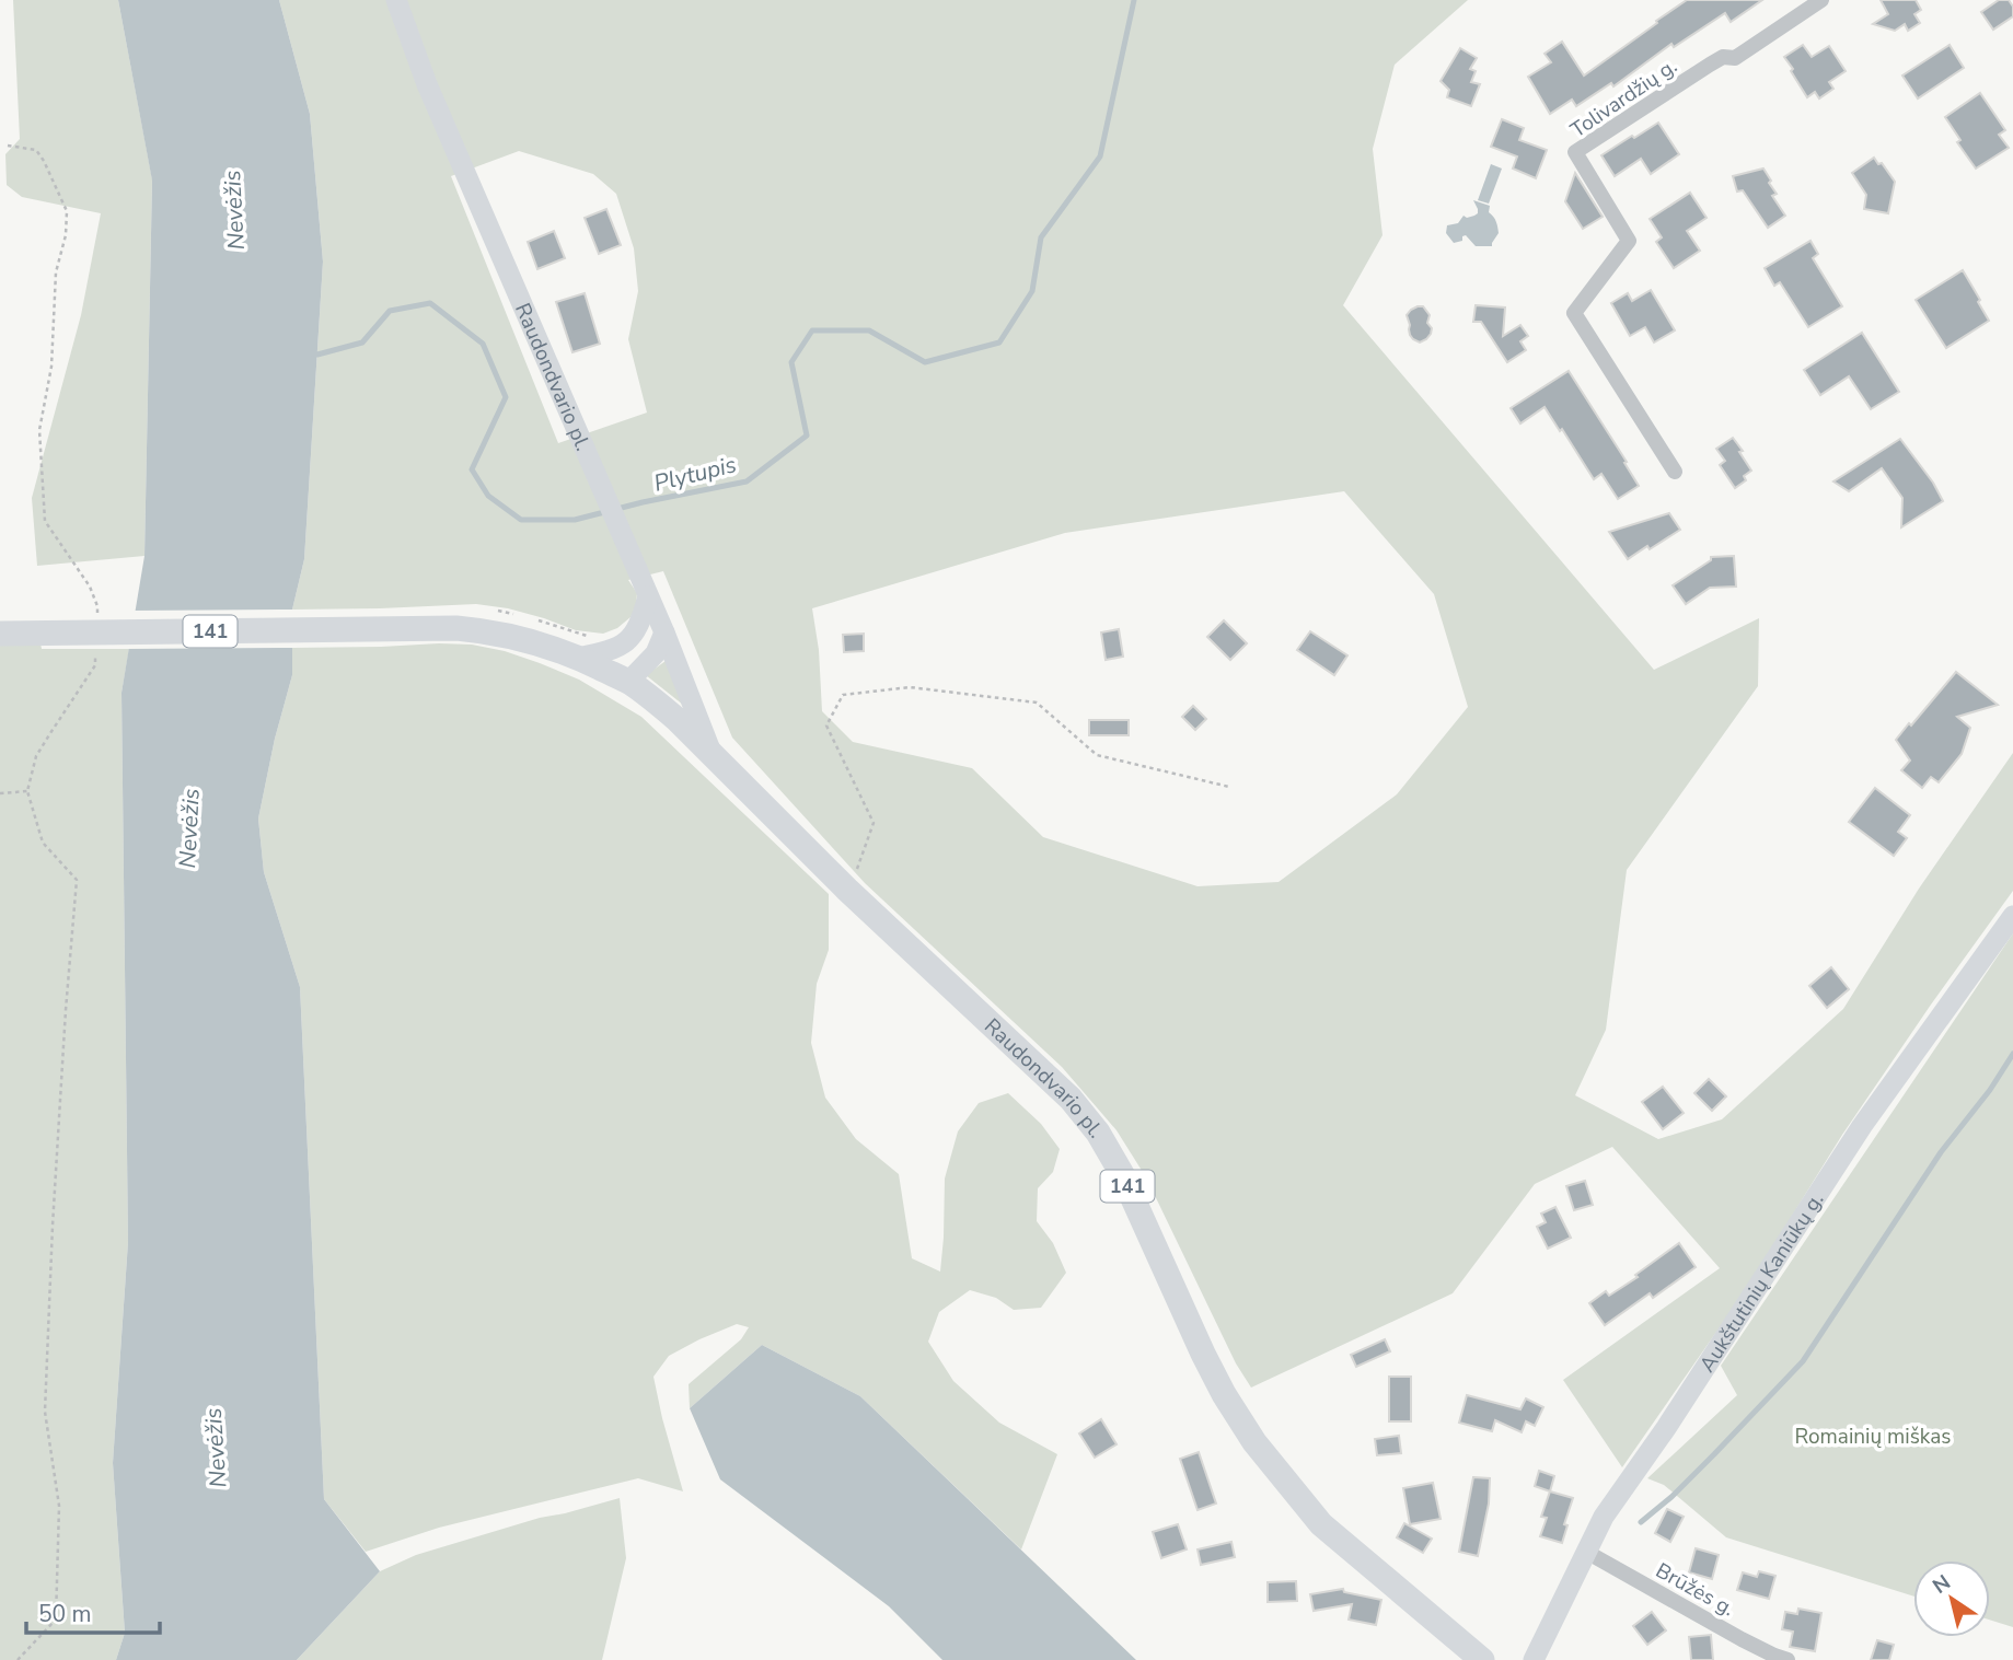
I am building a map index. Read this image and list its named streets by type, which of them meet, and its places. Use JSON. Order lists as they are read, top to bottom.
{
  "streets": {
    "main road": ["Raudondvario pl.", "141", "Aukštutinių Kaniūkų g."],
    "street": ["Tolivardžių g.", "Brūžės g."]
  },
  "crossings": [
    ["Raudondvario pl.", "141"],
    ["Aukštutinių Kaniūkų g.", "Brūžės g."]
  ],
  "water": ["Nevėžis", "Plytupis"],
  "parks": ["Romainių miškas"],
  "scale_bar": "50 m",
  "north": "top left"
}
